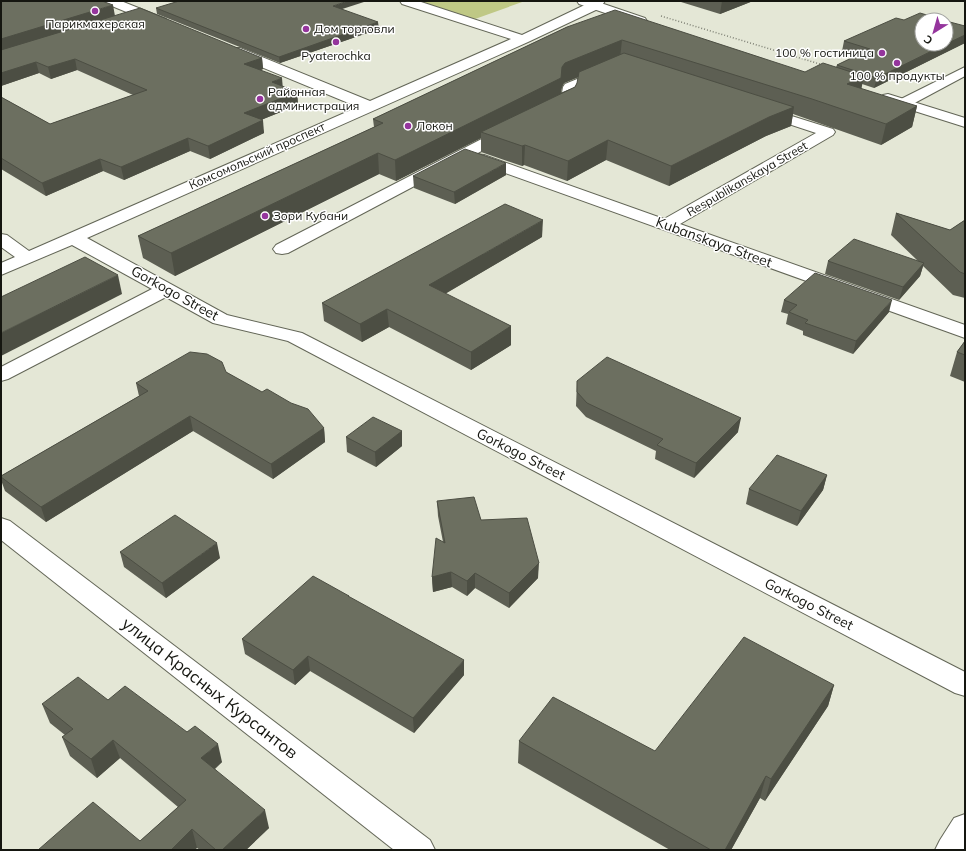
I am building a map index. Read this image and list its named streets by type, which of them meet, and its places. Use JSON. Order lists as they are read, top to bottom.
{
  "streets": {
    "street": [
      "Комсомольский проспект",
      "Respublikanskaya Street",
      "Kubanskaya Street",
      "Gorkogo Street",
      "улица Красных Курсантов"
    ]
  },
  "crossings": [
    ["Комсомольский проспект", "Gorkogo Street"],
    ["Respublikanskaya Street", "Kubanskaya Street"]
  ],
  "places": [
    "Парикмахерская",
    "Дом торговли",
    "Pyaterochka",
    "100 % гостиница",
    "100 % продукты",
    "Районная администрация",
    "Локон",
    "Зори Кубани"
  ],
  "north": "bottom left"
}
